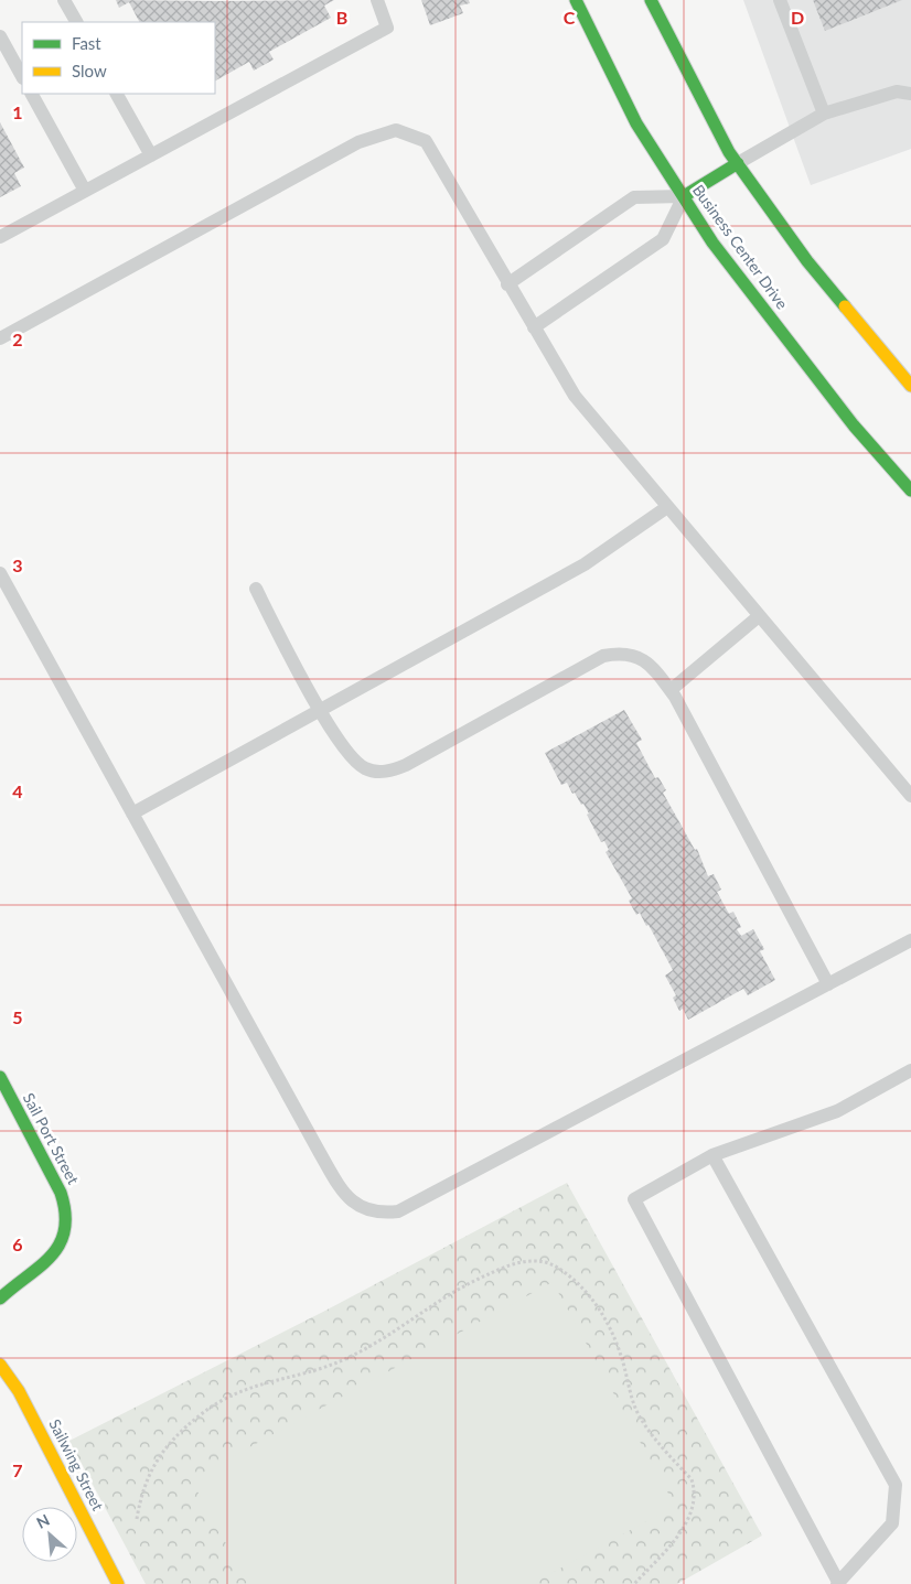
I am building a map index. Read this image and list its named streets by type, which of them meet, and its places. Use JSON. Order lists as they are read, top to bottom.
{
  "streets": {
    "street": ["Business Center Drive", "Sail Port Street", "Sailwing Street"]
  },
  "legend": ["Fast", "Slow"],
  "north": "top left",
  "grid": {
    "columns": ["B", "C", "D"],
    "rows": [
      "1",
      "2",
      "3",
      "4",
      "5",
      "6",
      "7"
    ]
  }
}
